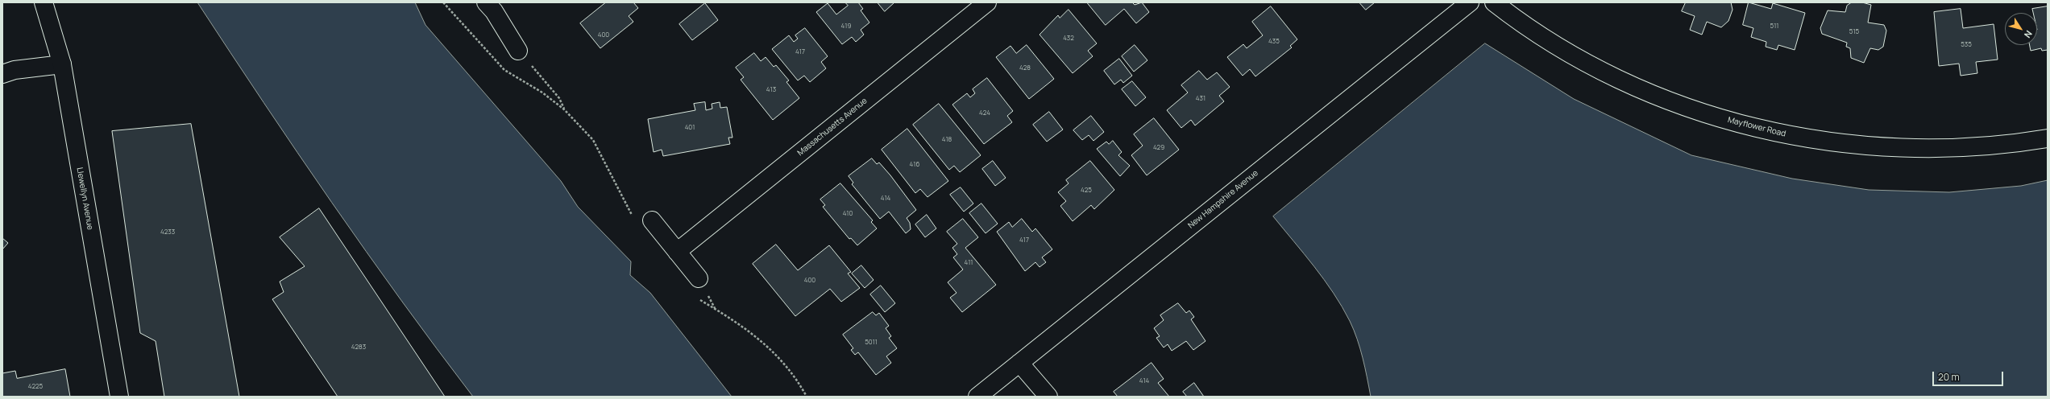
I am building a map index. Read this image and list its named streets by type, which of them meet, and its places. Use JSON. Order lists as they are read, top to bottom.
{
  "streets": {
    "street": [
      "Massachusetts Avenue",
      "Mayflower Road",
      "Llewellyn Avenue",
      "New Hampshire Avenue"
    ]
  },
  "house_numbers": [
    "419",
    "511",
    "515",
    "400",
    "432",
    "435",
    "535",
    "417",
    "428",
    "413",
    "431",
    "424",
    "401",
    "418",
    "429",
    "416",
    "425",
    "414",
    "410",
    "4233",
    "417",
    "411",
    "400",
    "5011",
    "4283",
    "414",
    "4225"
  ],
  "scale_bar": "20 m",
  "north": "bottom right"
}
